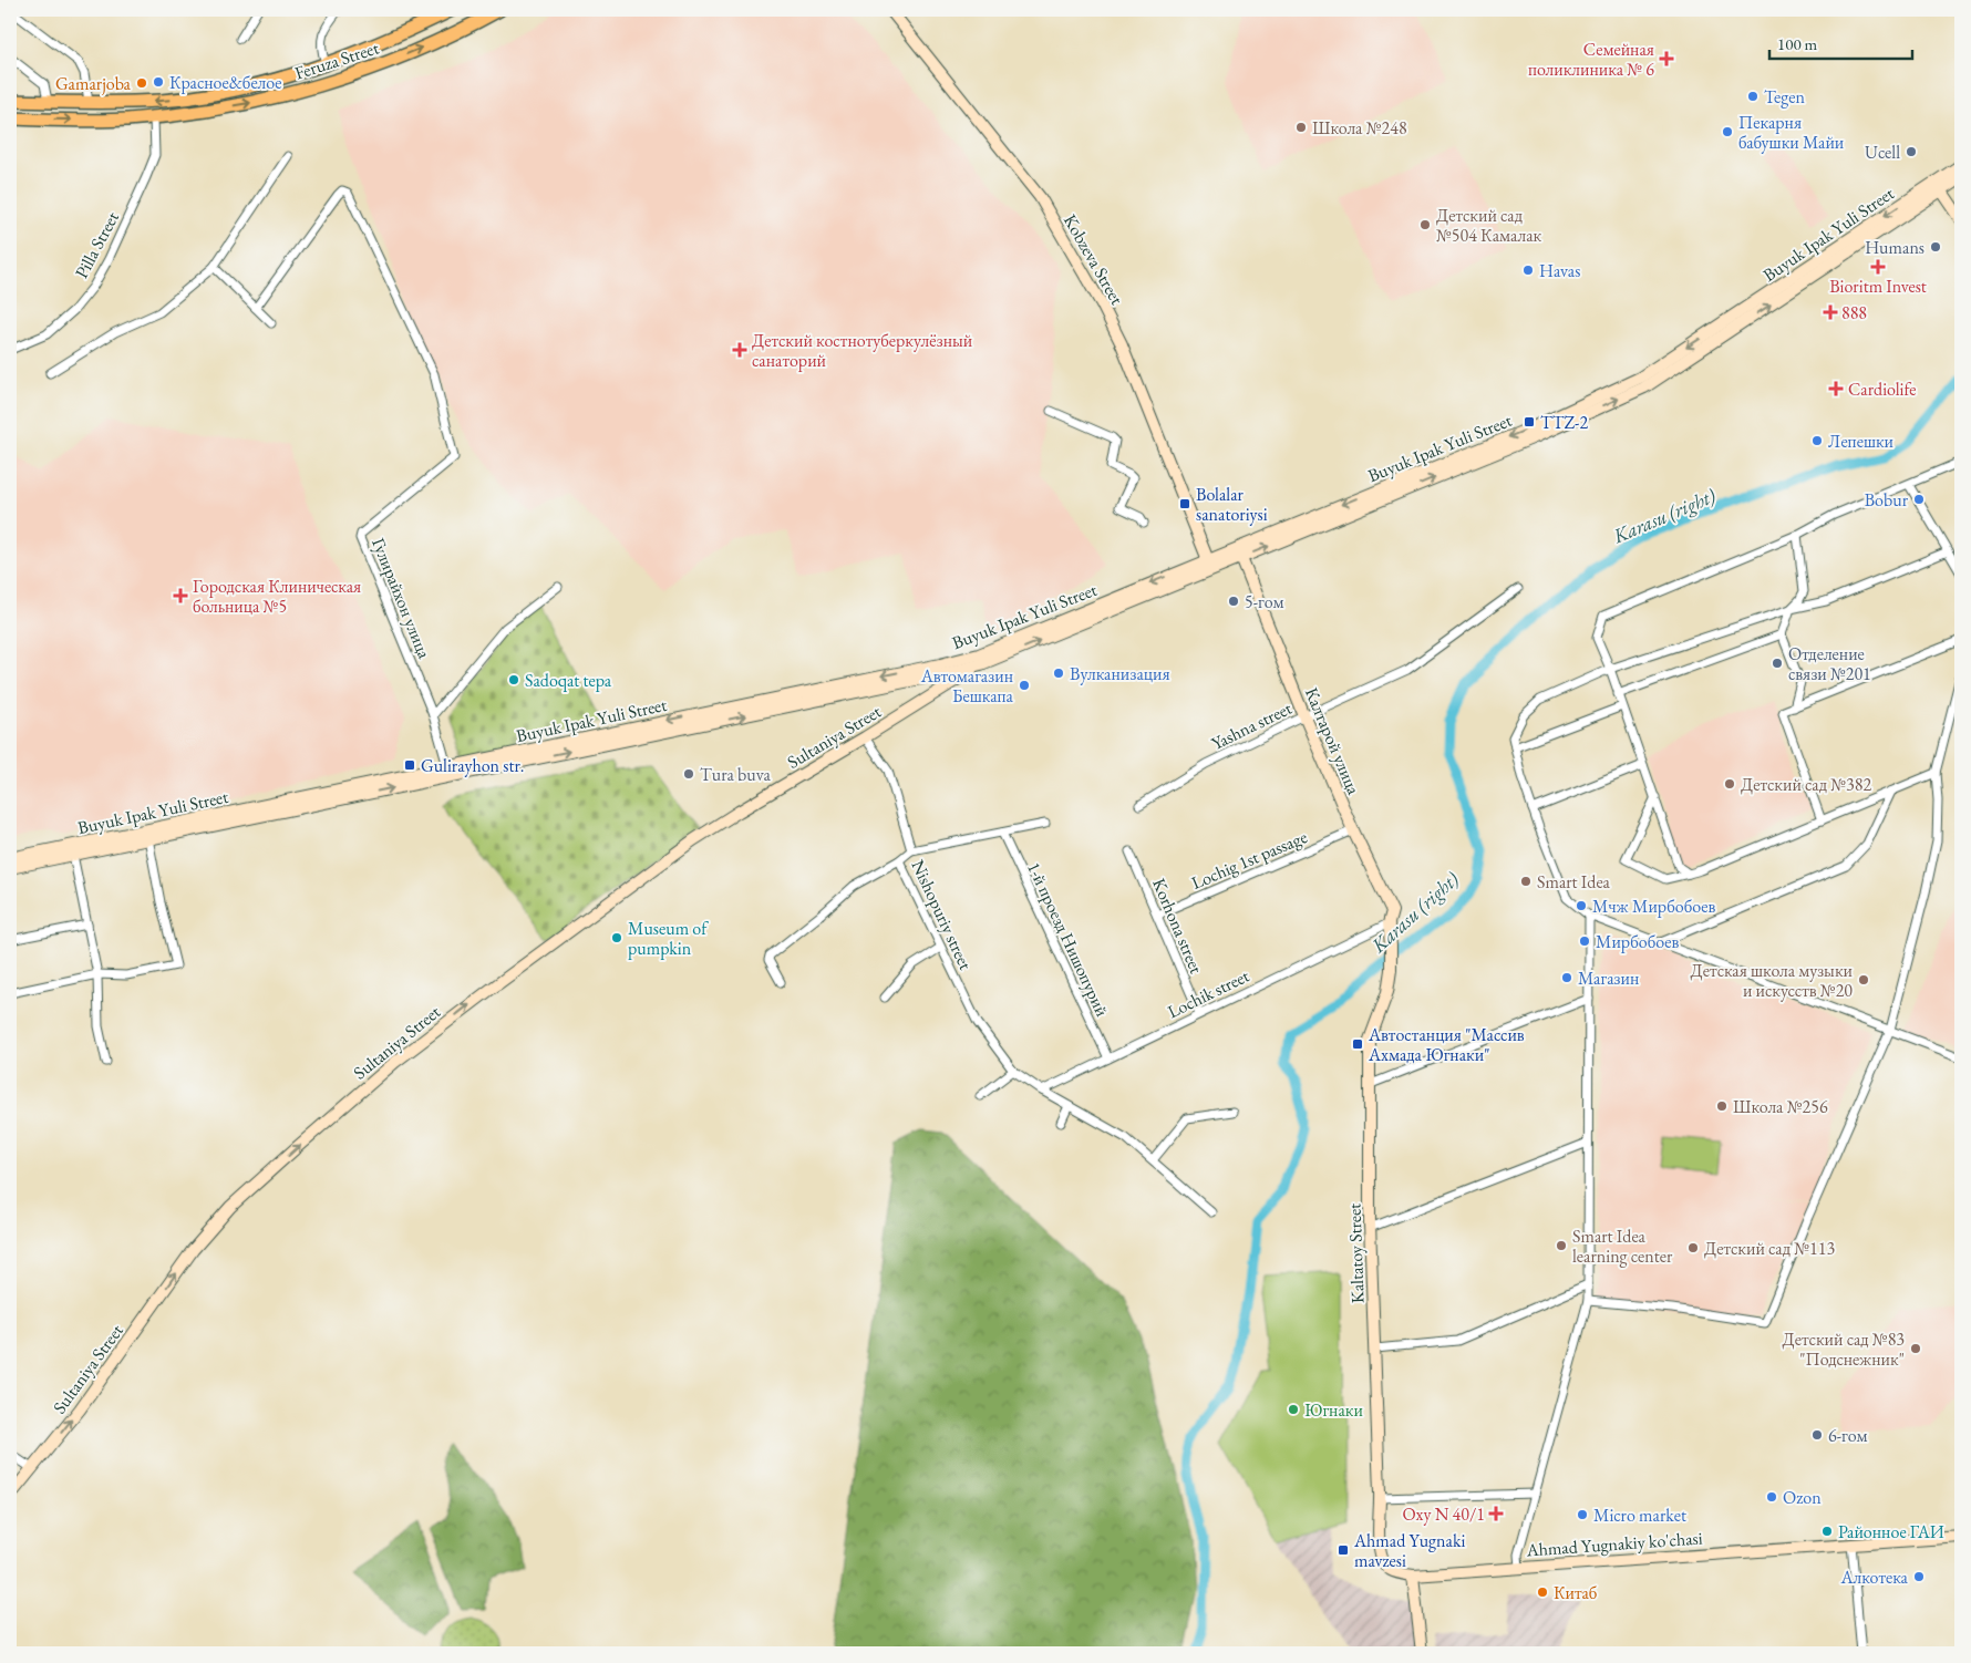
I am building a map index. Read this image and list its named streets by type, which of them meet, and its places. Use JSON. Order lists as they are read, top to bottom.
{
  "streets": {
    "main road": ["Feruza Street"],
    "street": [
      "Buyuk Ipak Yuli Street",
      "Pilla Street",
      "Kobzeva Street",
      "Гулирайхон улица",
      "Yashna street",
      "Sultаniya Street",
      "Калтарой улица",
      "Lochig 1st passage",
      "Nishopuriy street",
      "Korhona street",
      "1-й проезд Нишопурий",
      "Lochik street",
      "Kaltatoy Street",
      "Ahmad Yugnakiy ko'chasi"
    ]
  },
  "crossings": [
    ["Feruza Street", "Pilla Street"],
    ["Buyuk Ipak Yuli Street", "Kobzeva Street"],
    ["Buyuk Ipak Yuli Street", "Sultаniya Street"],
    ["Buyuk Ipak Yuli Street", "Калтарой улица"],
    ["Yashna street", "Калтарой улица"],
    ["Sultаniya Street", "Nishopuriy street"],
    ["Калтарой улица", "Lochig 1st passage"],
    ["Калтарой улица", "Lochik street"],
    ["Калтарой улица", "Kaltatoy Street"],
    ["Lochig 1st passage", "Korhona street"],
    ["Nishopuriy street", "Lochik street"],
    ["Korhona street", "Lochik street"],
    ["1-й проезд Нишопурий", "Lochik street"],
    ["Kaltatoy Street", "Ahmad Yugnakiy ko'chasi"]
  ],
  "one_way": ["Sultаniya Street"],
  "water": ["Karasu (right)"],
  "places": {
    "health": [
      "Семейная поликлиника № 6",
      "Bioritm Invest",
      "888",
      "Детский костнотуберкулёзный санаторий",
      "Cardiolife",
      "Городская Клиническая больница №5",
      "Oxy N 40/1"
    ],
    "other": [
      "Красное&белое",
      "Gamarjoba",
      "Tegen",
      "Школа №248",
      "Пекарня бабушки Майи",
      "Ucell",
      "Детский сад №504 Камалак",
      "Humans",
      "Havas",
      "Лепешки",
      "Bobur",
      "5-гом",
      "Отделение связи №201",
      "Вулканизация",
      "Sadoqat tepa",
      "Автомагазин Бешкапа",
      "Tura buva",
      "Детский сад №382",
      "Smart Idea",
      "Мчж Мирбобоев",
      "Museum of pumpkin",
      "Мирбобоев",
      "Магазин",
      "Детская школа музыки и искусств №20",
      "Школа №256",
      "Smart Idea learning center",
      "Детский сад №113",
      "Детский сад №83 \"Подснежник\"",
      "Югнаки",
      "6-гом",
      "Ozon",
      "Micro market",
      "Районное ГАИ",
      "Алкотека",
      "Китаб"
    ],
    "transit": [
      "TTZ-2",
      "Bolalar sanatoriysi",
      "Gulirayhon str.",
      "Автостанция \"Массив Ахмада Югнаки\"",
      "Ahmad Yugnaki mavzesi"
    ]
  },
  "scale_bar": "100 m"
}
